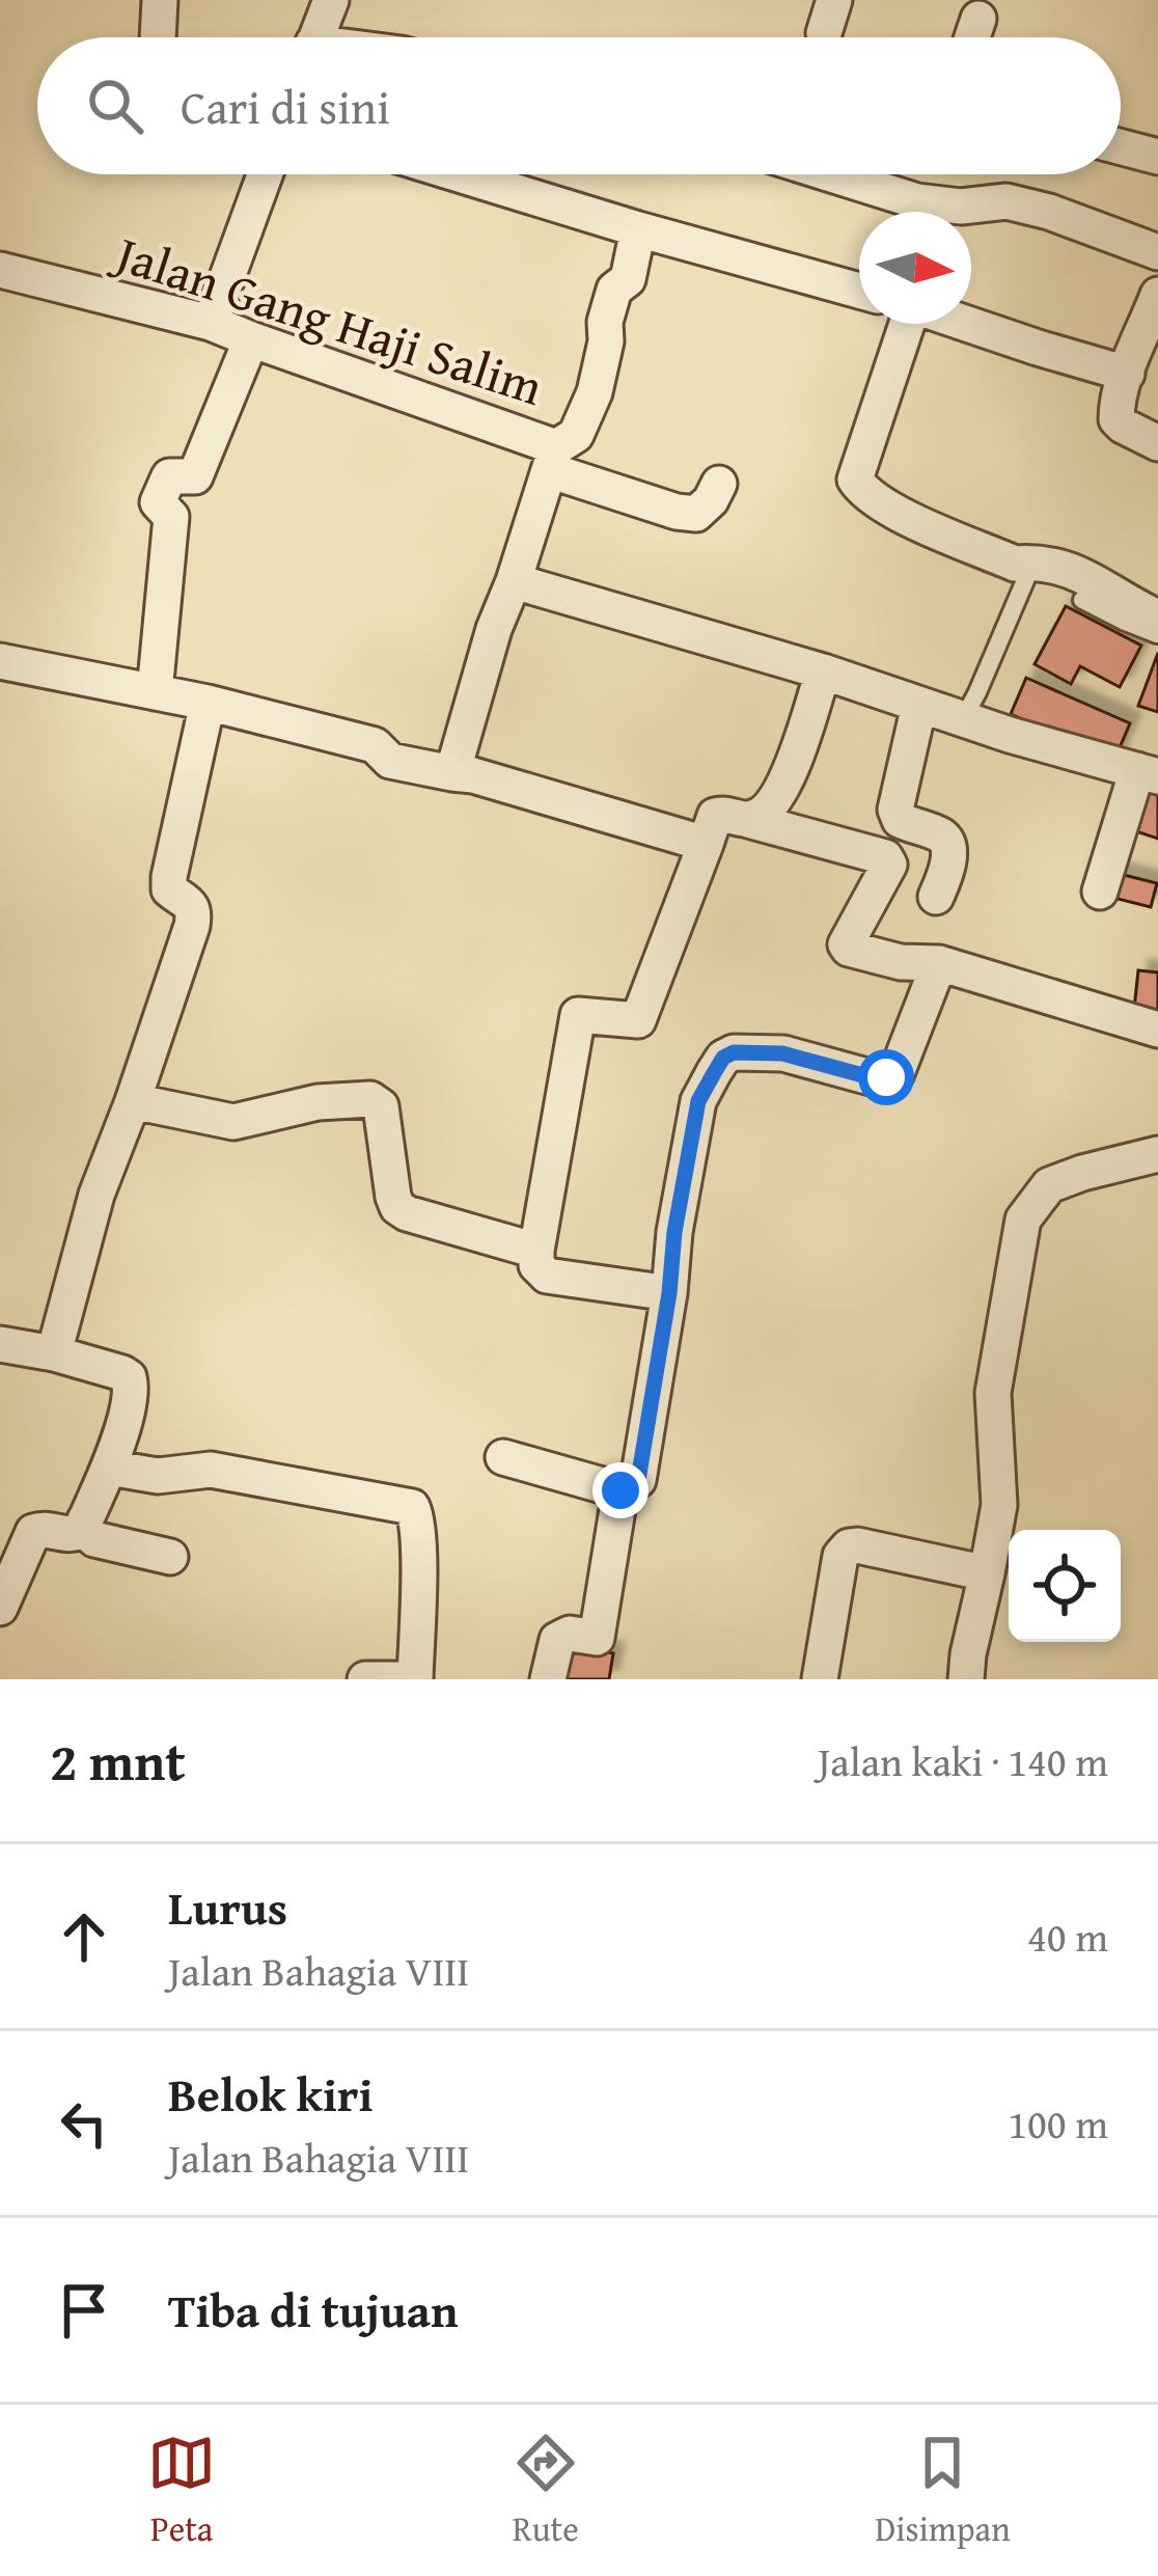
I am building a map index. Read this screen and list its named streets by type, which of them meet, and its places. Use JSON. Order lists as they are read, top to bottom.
{
  "streets": {
    "street": ["Jalan Gang Haji Salim"]
  },
  "north": "right",
  "page": {
    "search": "Cari di sini",
    "heading": ["2 mnt", "Jalan kaki · 140 m"],
    "list": [
      ["Lurus", "Jalan Bahagia VIII", "40 m"],
      ["Belok kiri", "Jalan Bahagia VIII", "100 m"],
      "Tiba di tujuan"
    ],
    "nav": ["Peta", "Rute", "Disimpan"]
  }
}
